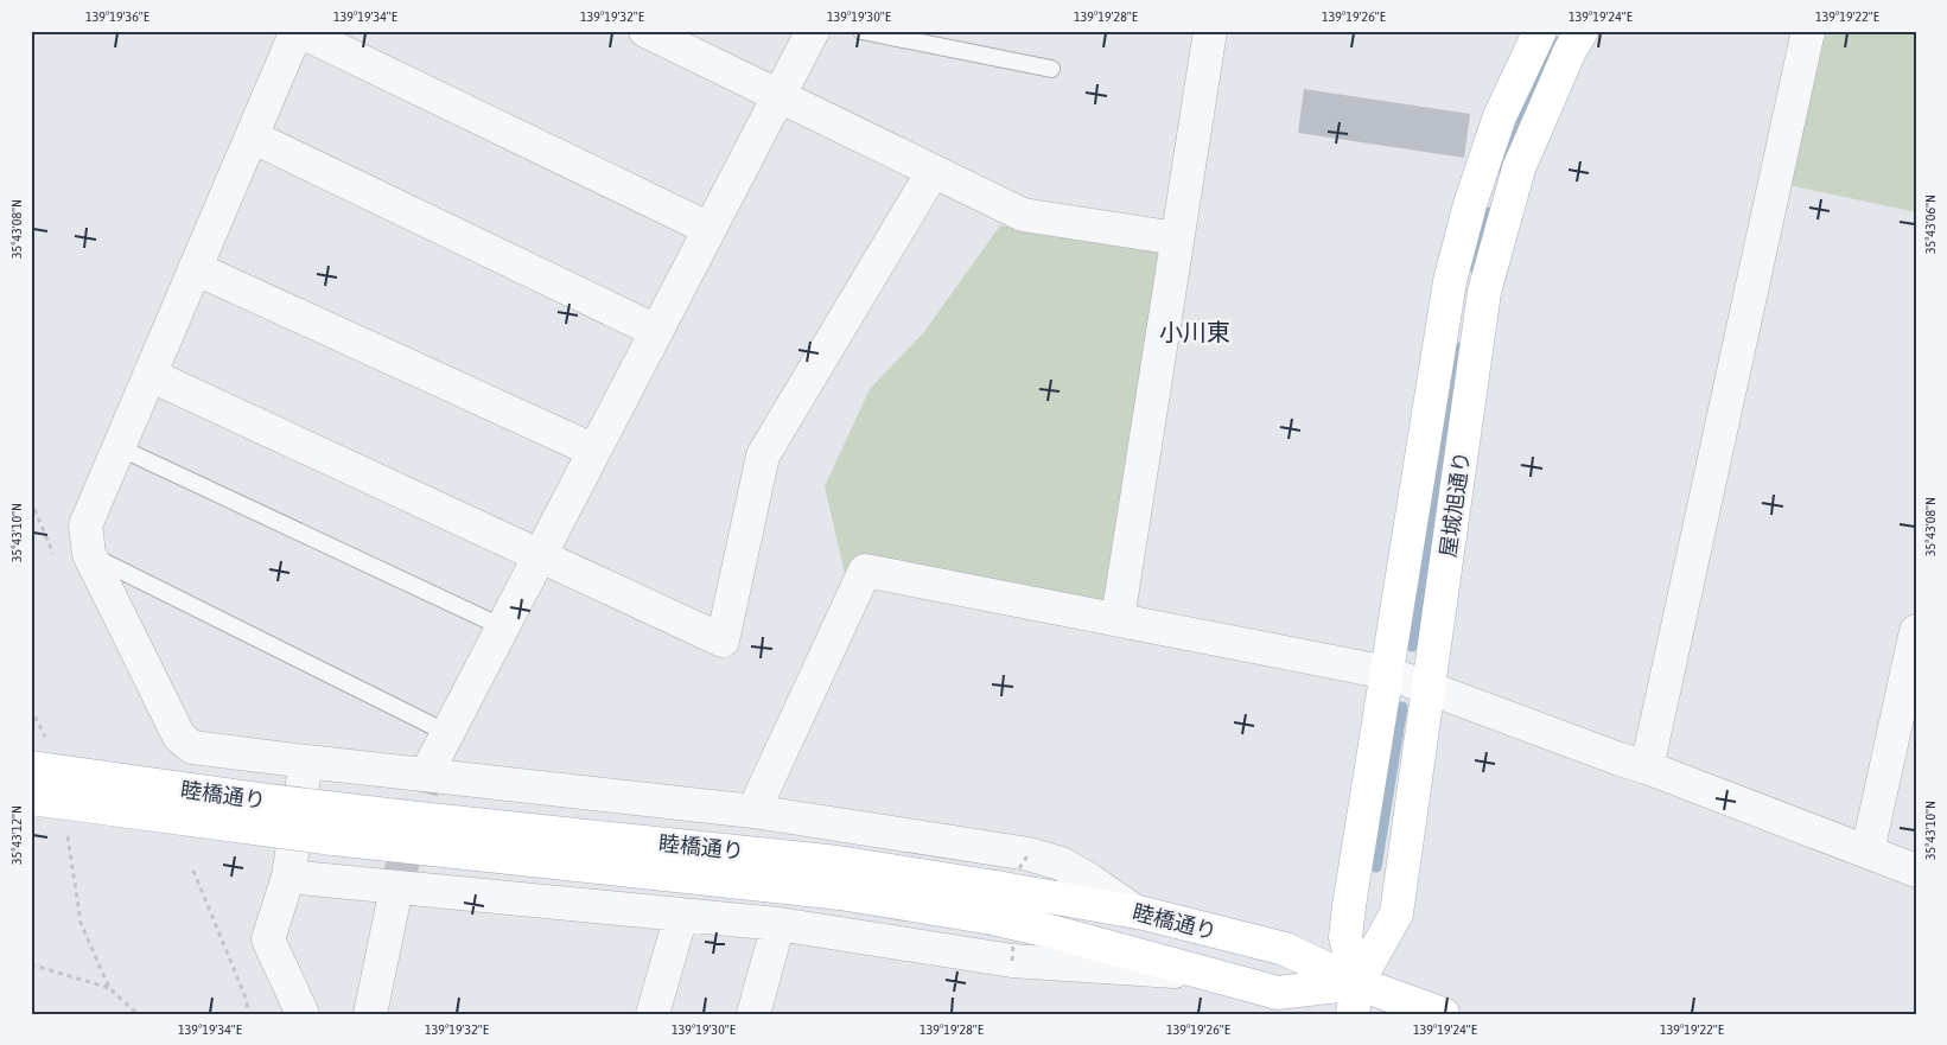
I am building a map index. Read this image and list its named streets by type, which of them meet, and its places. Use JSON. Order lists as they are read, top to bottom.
{
  "streets": {
    "main road": ["屋城旭通り", "睦橋通り"]
  },
  "crossings": [
    ["屋城旭通り", "睦橋通り"]
  ],
  "districts": ["小川東"],
  "coordinates": [
    "139°19'36\"E",
    "139°19'34\"E",
    "139°19'32\"E",
    "139°19'30\"E",
    "139°19'28\"E",
    "139°19'26\"E",
    "139°19'24\"E",
    "139°19'22\"E",
    "35°43'06\"N",
    "35°43'08\"N",
    "35°43'10\"N",
    "35°43'12\"N"
  ]
}
